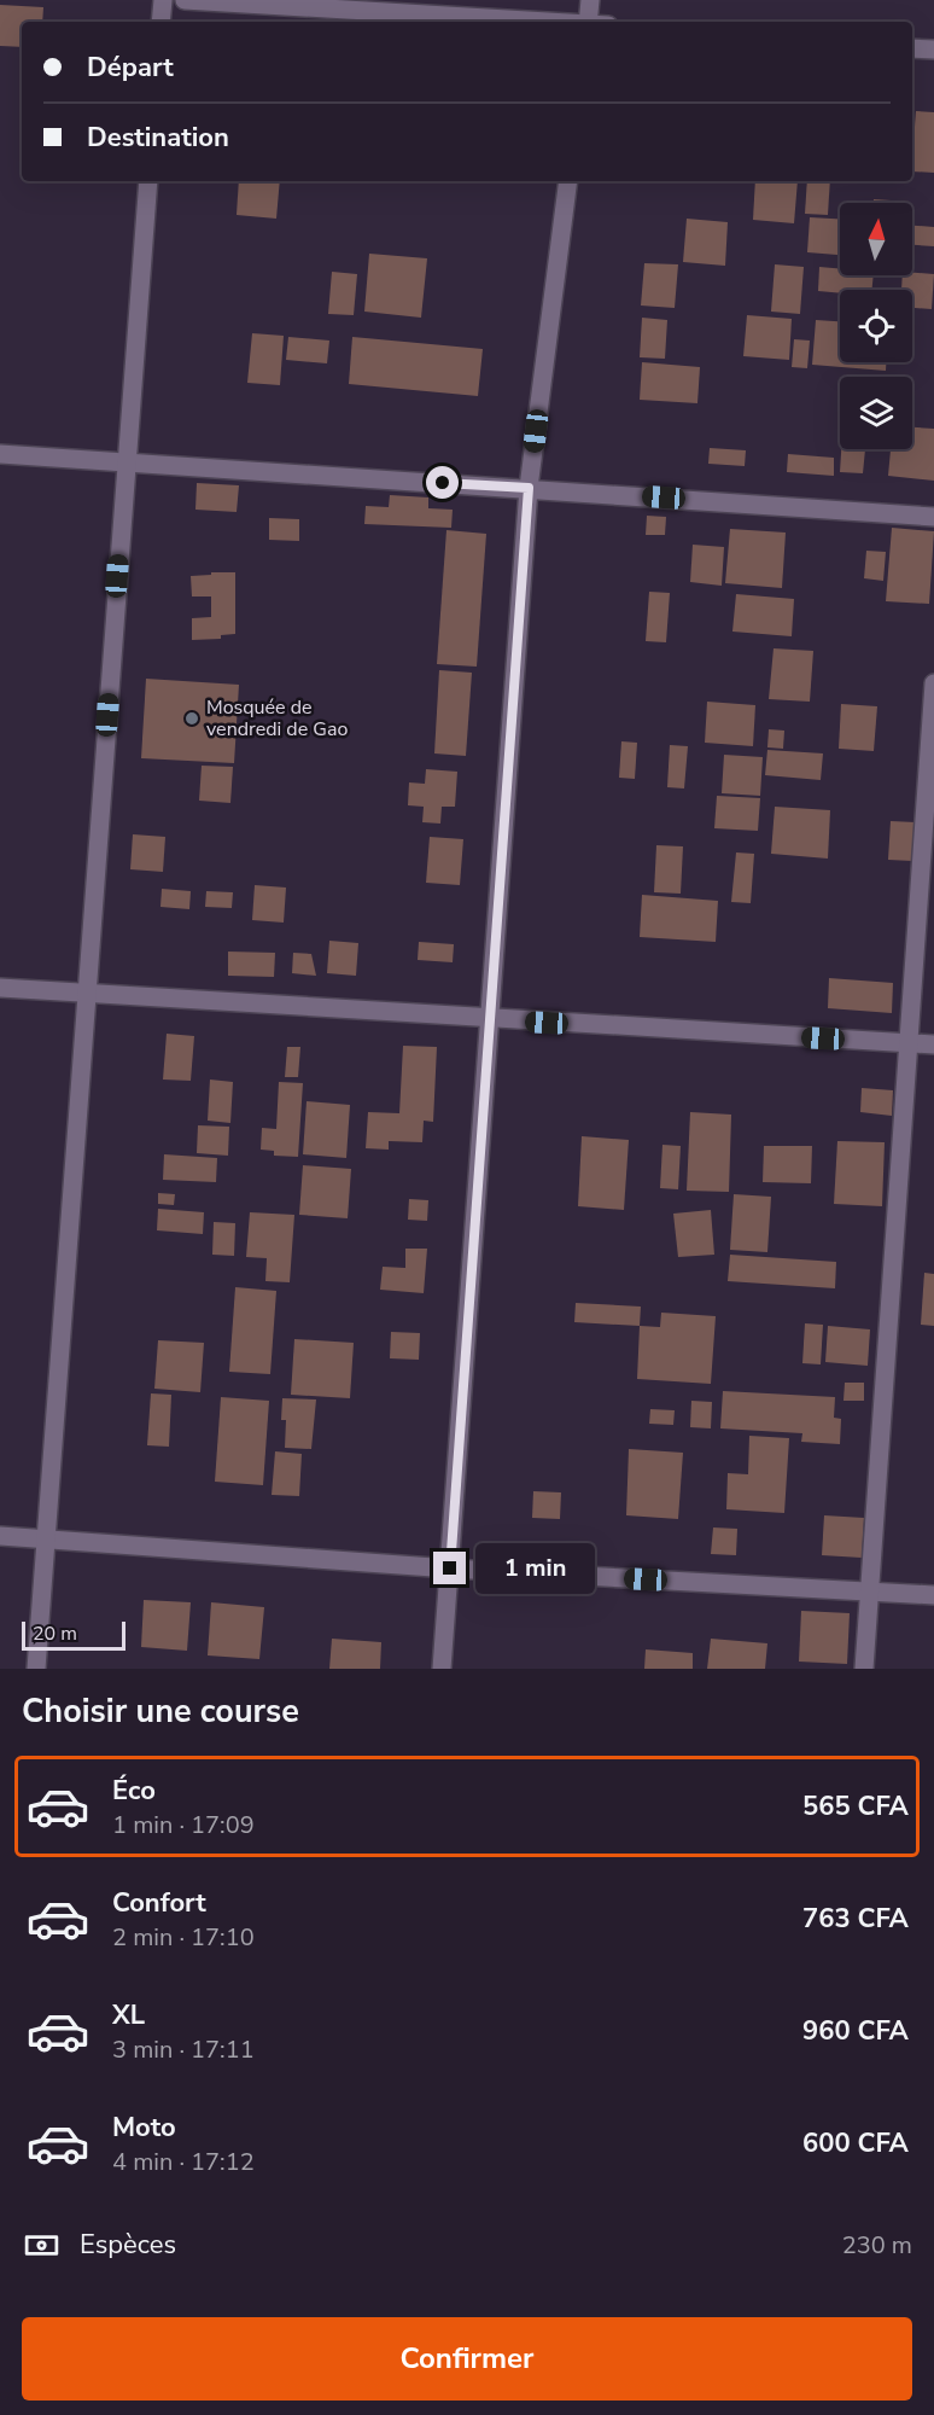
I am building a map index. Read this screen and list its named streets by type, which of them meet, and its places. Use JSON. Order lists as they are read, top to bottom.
{
  "places": ["Mosquée de vendredi de Gao"],
  "scale_bar": "20 m",
  "north": "top",
  "page": {
    "banner": ["Départ", "Destination"],
    "bubble": "1 min",
    "scale": "20 m",
    "heading": "Choisir une course",
    "list": [
      {
        "name": "Éco",
        "note": "1 min · 17:09",
        "value": "565 CFA"
      },
      {
        "name": "Confort",
        "note": "2 min · 17:10",
        "value": "763 CFA"
      },
      {
        "name": "XL",
        "note": "3 min · 17:11",
        "value": "960 CFA"
      },
      {
        "name": "Moto",
        "note": "4 min · 17:12",
        "value": "600 CFA"
      }
    ],
    "pay": ["Espèces", "230 m"],
    "buttons": "Confirmer"
  }
}
